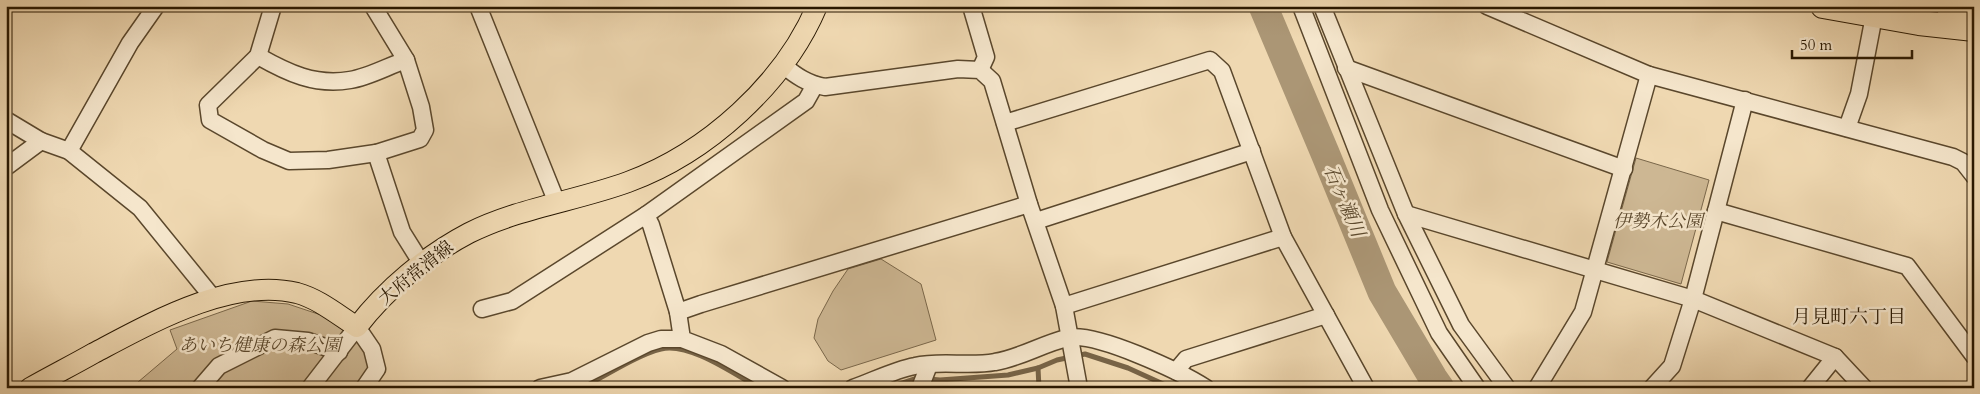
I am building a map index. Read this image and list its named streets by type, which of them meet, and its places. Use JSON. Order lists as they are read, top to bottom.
{
  "streets": {
    "main road": ["大府常滑線"]
  },
  "districts": ["月見町六丁目"],
  "water": ["石ヶ瀬川"],
  "parks": ["伊勢木公園", "あいち健康の森公園"],
  "scale_bar": "50 m"
}
